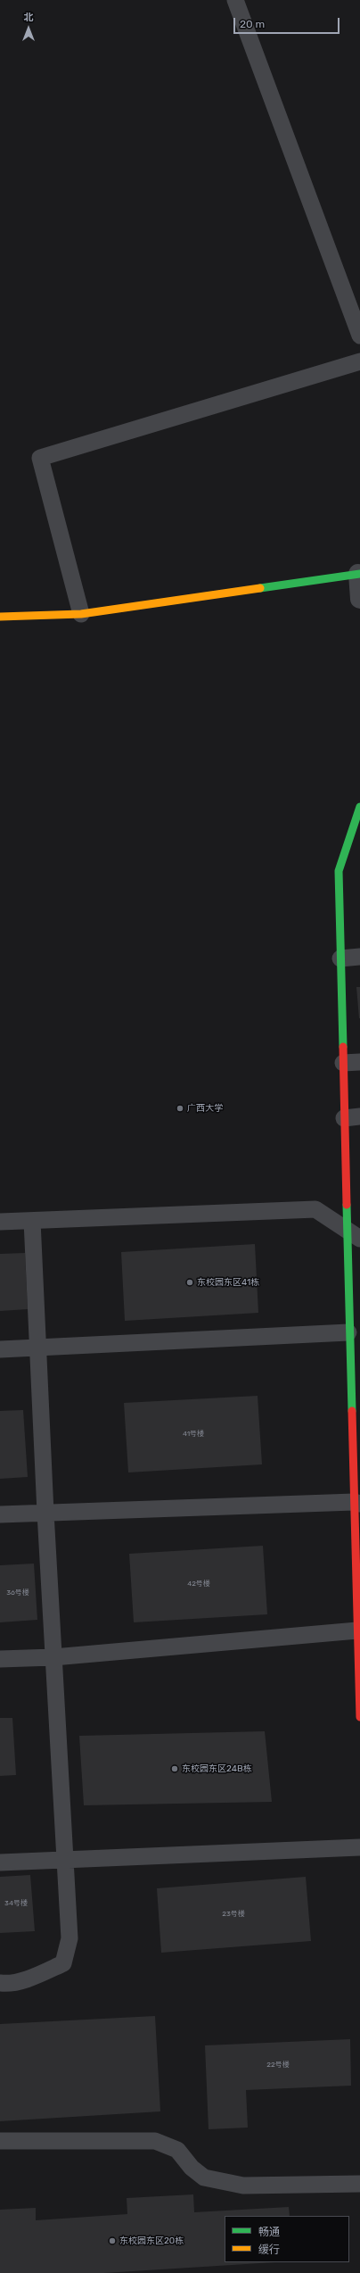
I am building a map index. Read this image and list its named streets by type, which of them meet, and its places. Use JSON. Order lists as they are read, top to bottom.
{
  "places": [
    "广西大学",
    "东校园东区41栋",
    "东校园东区24B栋",
    "东校园东区20栋"
  ],
  "house_numbers": [
    "41号楼",
    "42号楼",
    "36号楼",
    "34号楼",
    "23号楼",
    "22号楼"
  ],
  "legend": ["畅通", "缓行"],
  "scale_bar": "20 m",
  "north": "top"
}
